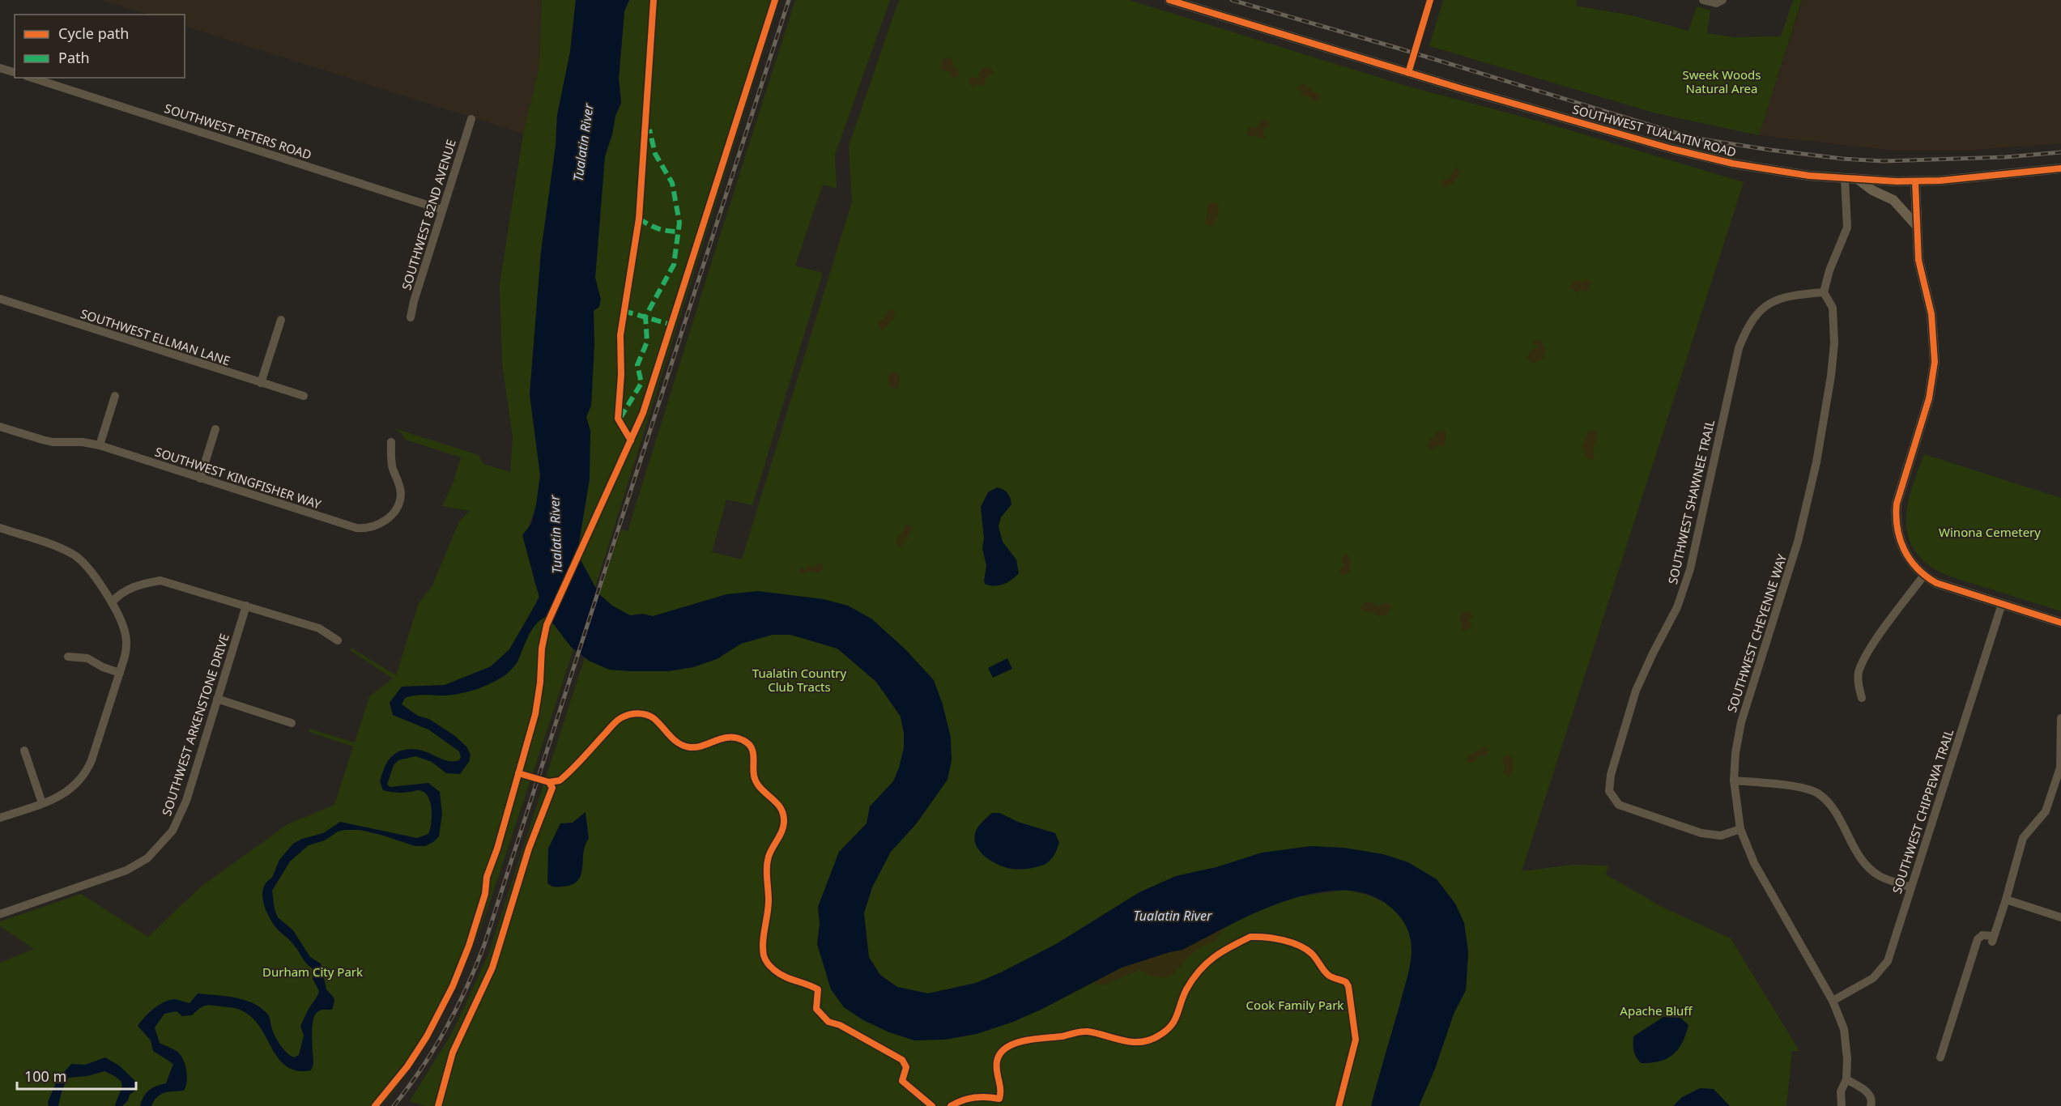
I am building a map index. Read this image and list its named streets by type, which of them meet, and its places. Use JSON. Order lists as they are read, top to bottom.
{
  "streets": {
    "main road": ["SOUTHWEST TUALATIN ROAD"],
    "street": [
      "SOUTHWEST PETERS ROAD",
      "SOUTHWEST 82ND AVENUE",
      "SOUTHWEST ELLMAN LANE",
      "SOUTHWEST KINGFISHER WAY",
      "SOUTHWEST SHAWNEE TRAIL",
      "SOUTHWEST CHEYENNE WAY",
      "SOUTHWEST ARKENSTONE DRIVE",
      "SOUTHWEST CHIPPEWA TRAIL"
    ]
  },
  "crossings": [
    ["SOUTHWEST PETERS ROAD", "SOUTHWEST 82ND AVENUE"],
    ["SOUTHWEST SHAWNEE TRAIL", "SOUTHWEST CHEYENNE WAY"],
    ["SOUTHWEST CHEYENNE WAY", "SOUTHWEST CHIPPEWA TRAIL"]
  ],
  "water": ["Tualatin River"],
  "parks": [
    "Sweek Woods Natural Area",
    "Winona Cemetery",
    "Tualatin Country Club Tracts",
    "Durham City Park",
    "Cook Family Park",
    "Apache Bluff"
  ],
  "legend": ["Cycle path", "Path"],
  "scale_bar": "100 m"
}
